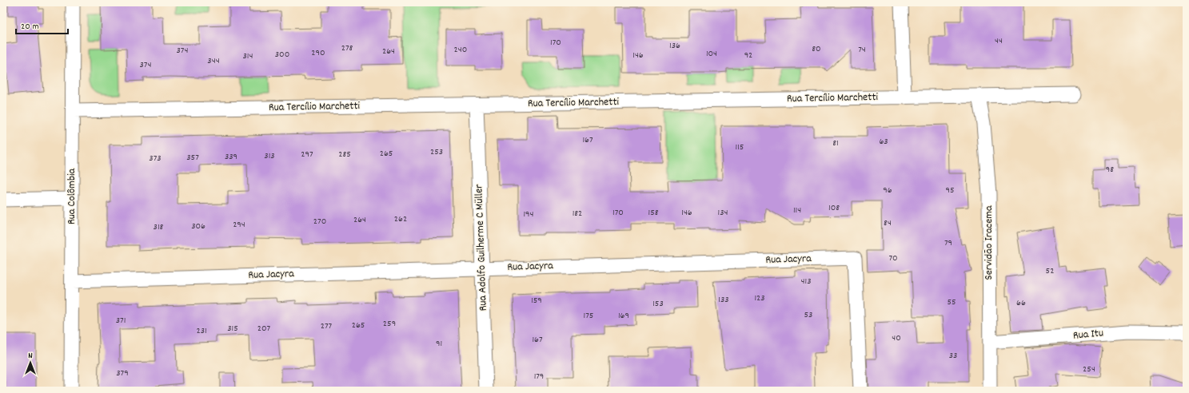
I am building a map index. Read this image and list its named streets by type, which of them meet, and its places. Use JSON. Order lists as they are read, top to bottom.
{
  "streets": {
    "street": [
      "Rua Tercílio Marchetti",
      "Rua Colômbia",
      "Servidão Iracema",
      "Rua Adolfo Guilherme C Müller",
      "Rua Jacyra",
      "Rua Itu"
    ]
  },
  "crossings": [
    ["Rua Tercílio Marchetti", "Rua Colômbia"],
    ["Rua Tercílio Marchetti", "Servidão Iracema"],
    ["Rua Tercílio Marchetti", "Rua Adolfo Guilherme C Müller"],
    ["Rua Colômbia", "Rua Jacyra"],
    ["Servidão Iracema", "Rua Itu"],
    ["Rua Adolfo Guilherme C Müller", "Rua Jacyra"]
  ],
  "house_numbers": [
    "44",
    "170",
    "136",
    "278",
    "80",
    "240",
    "74",
    "374",
    "264",
    "290",
    "104",
    "300",
    "146",
    "92",
    "314",
    "344",
    "374",
    "167",
    "63",
    "81",
    "115",
    "253",
    "265",
    "297",
    "285",
    "313",
    "339",
    "357",
    "373",
    "98",
    "96",
    "95",
    "108",
    "114",
    "170",
    "158",
    "146",
    "134",
    "182",
    "194",
    "262",
    "264",
    "270",
    "84",
    "294",
    "306",
    "318",
    "79",
    "70",
    "52",
    "413",
    "123",
    "133",
    "159",
    "55",
    "66",
    "153",
    "53",
    "175",
    "169",
    "371",
    "259",
    "265",
    "277",
    "315",
    "207",
    "231",
    "40",
    "167",
    "91",
    "33",
    "254",
    "379",
    "179"
  ],
  "scale_bar": "20 m",
  "north": "top"
}
